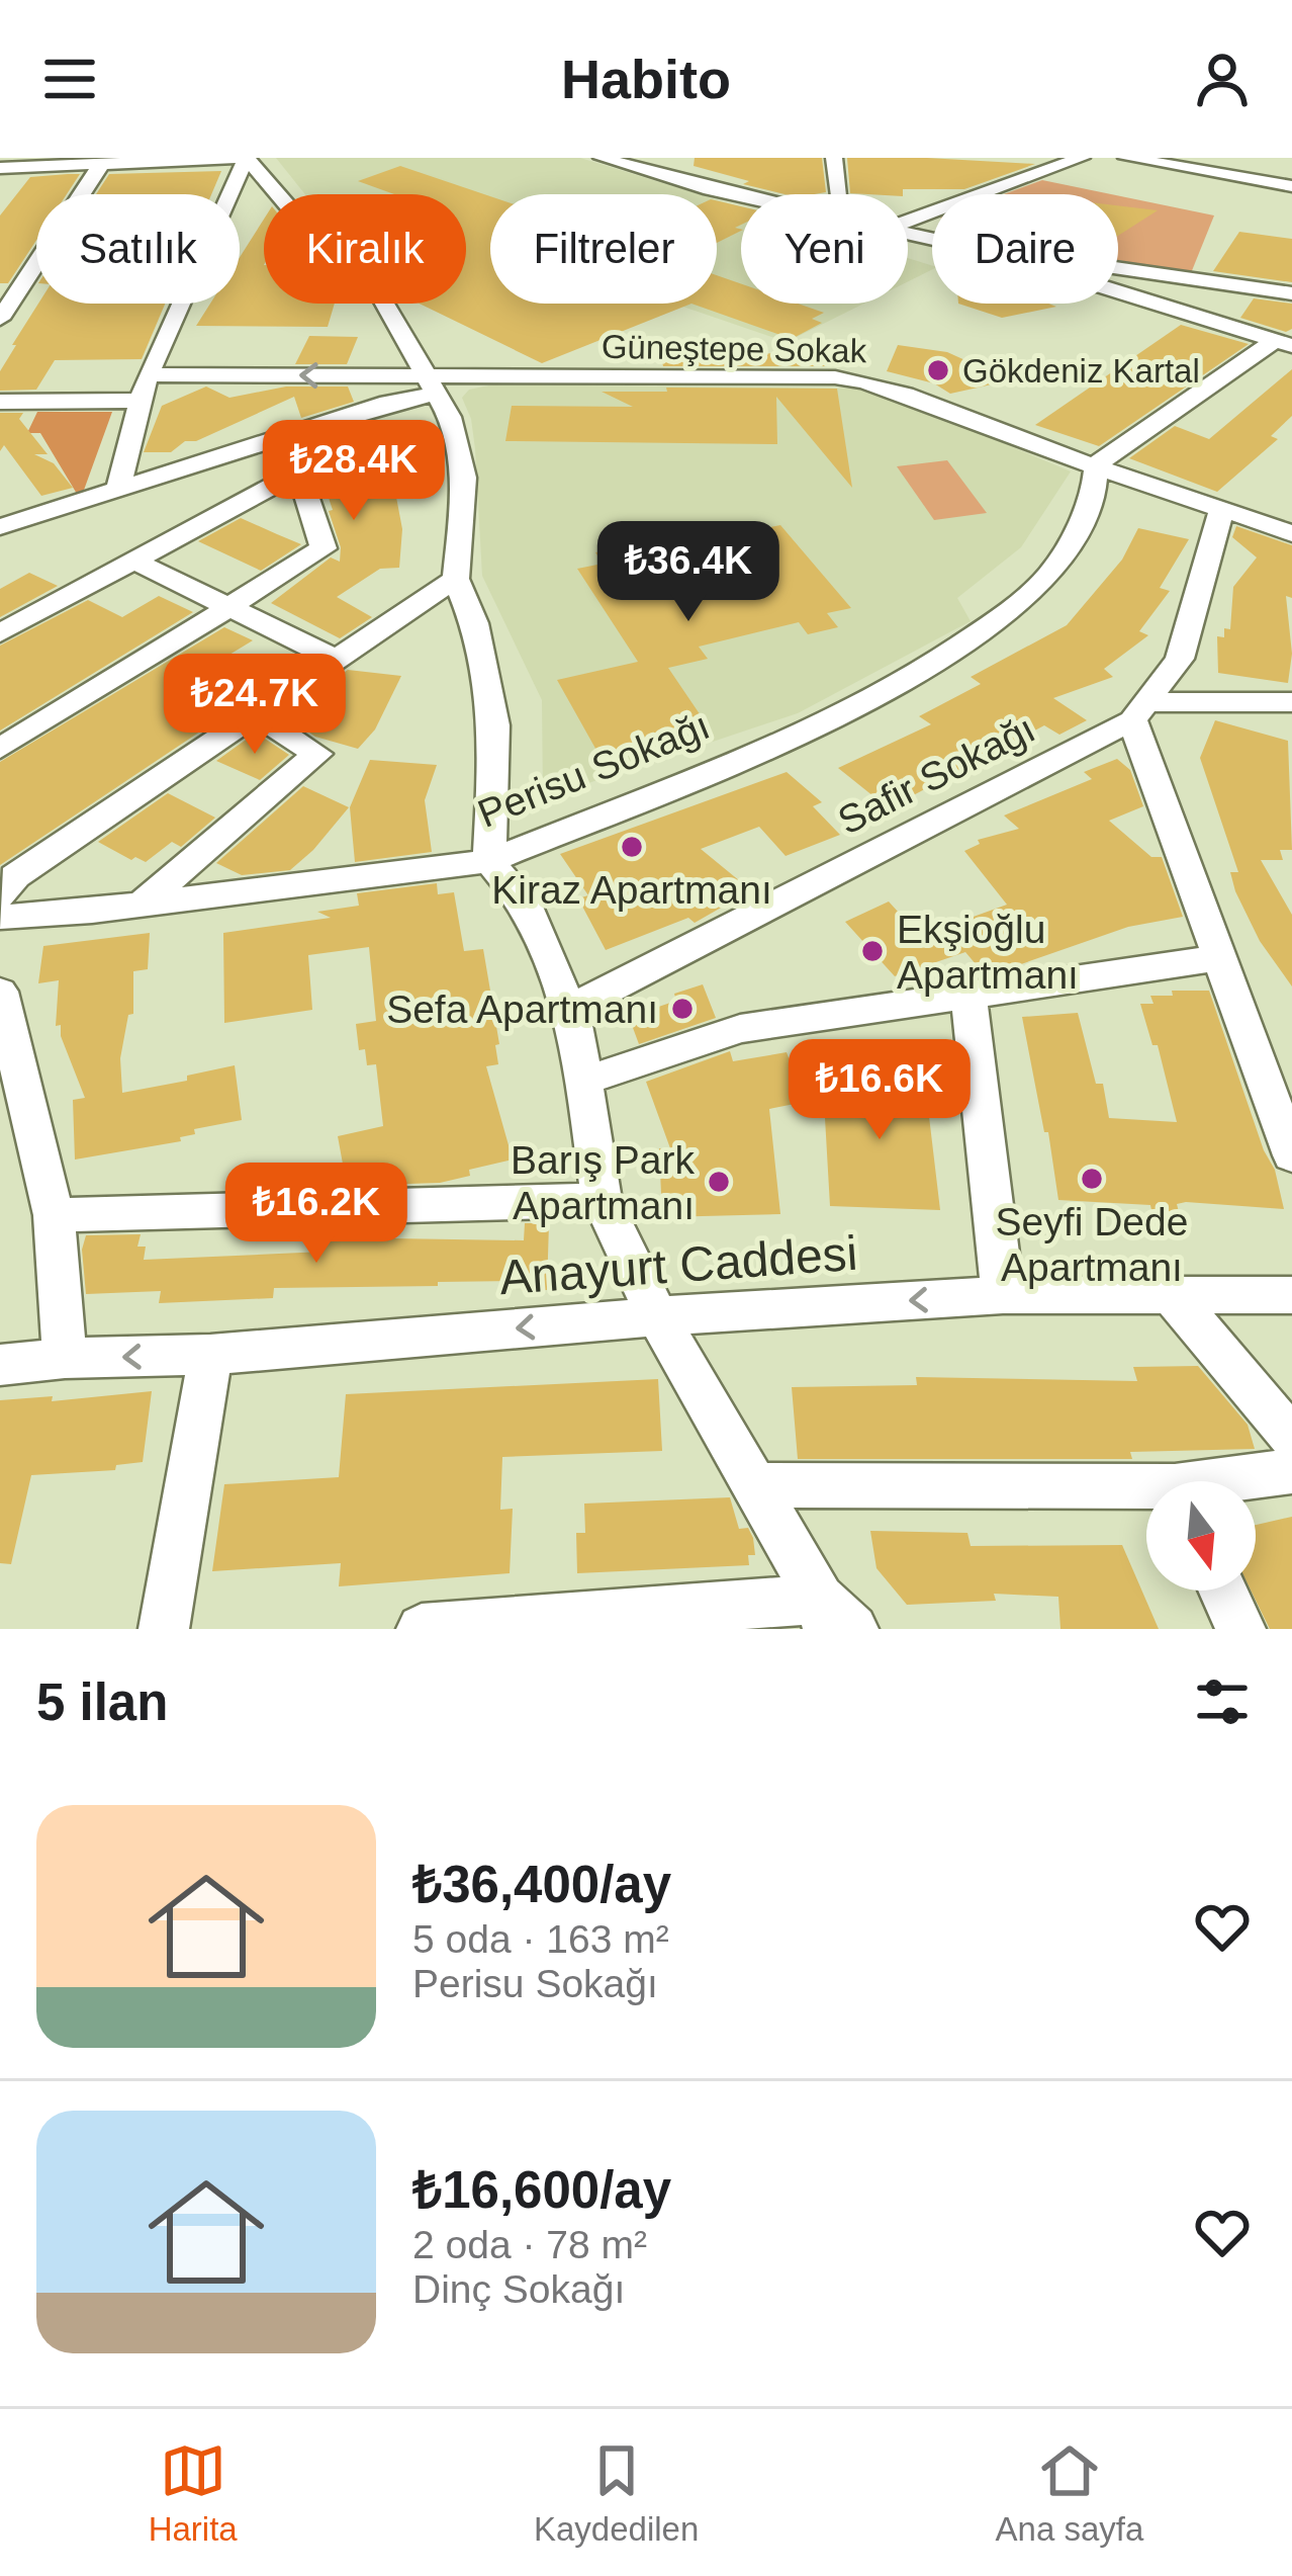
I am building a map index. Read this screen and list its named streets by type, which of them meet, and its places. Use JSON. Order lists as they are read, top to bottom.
{
  "streets": {
    "street": [
      "Güneştepe Sokak",
      "Perisu Sokağı",
      "Safir Sokağı",
      "Anayurt Caddesi"
    ]
  },
  "crossings": [
    ["Güneştepe Sokak", "Perisu Sokağı"],
    ["Güneştepe Sokak", "Safir Sokağı"]
  ],
  "places": [
    "Gökdeniz Kartal",
    "Kiraz Apartmanı",
    "Ekşioğlu Apartmanı",
    "Sefa Apartmanı",
    "Seyfi Dede Apartmanı",
    "Barış Park Apartmanı"
  ],
  "north": "bottom",
  "page": {
    "header": "Habito",
    "chip": [
      "Satılık",
      "Kiralık",
      "Filtreler",
      "Yeni",
      "Daire"
    ],
    "price": [
      "₺28.4K",
      "₺36.4K",
      "₺24.7K",
      "₺16.6K",
      "₺16.2K"
    ],
    "heading": "5 ilan",
    "list": [
      {
        "name": "₺36,400/ay",
        "note": "5 oda · 163 m² · Perisu Sokağı"
      },
      {
        "name": "₺16,600/ay",
        "note": "2 oda · 78 m² · Dinç Sokağı"
      }
    ],
    "tabs": ["Harita", "Kaydedilen", "Ana sayfa"]
  }
}
